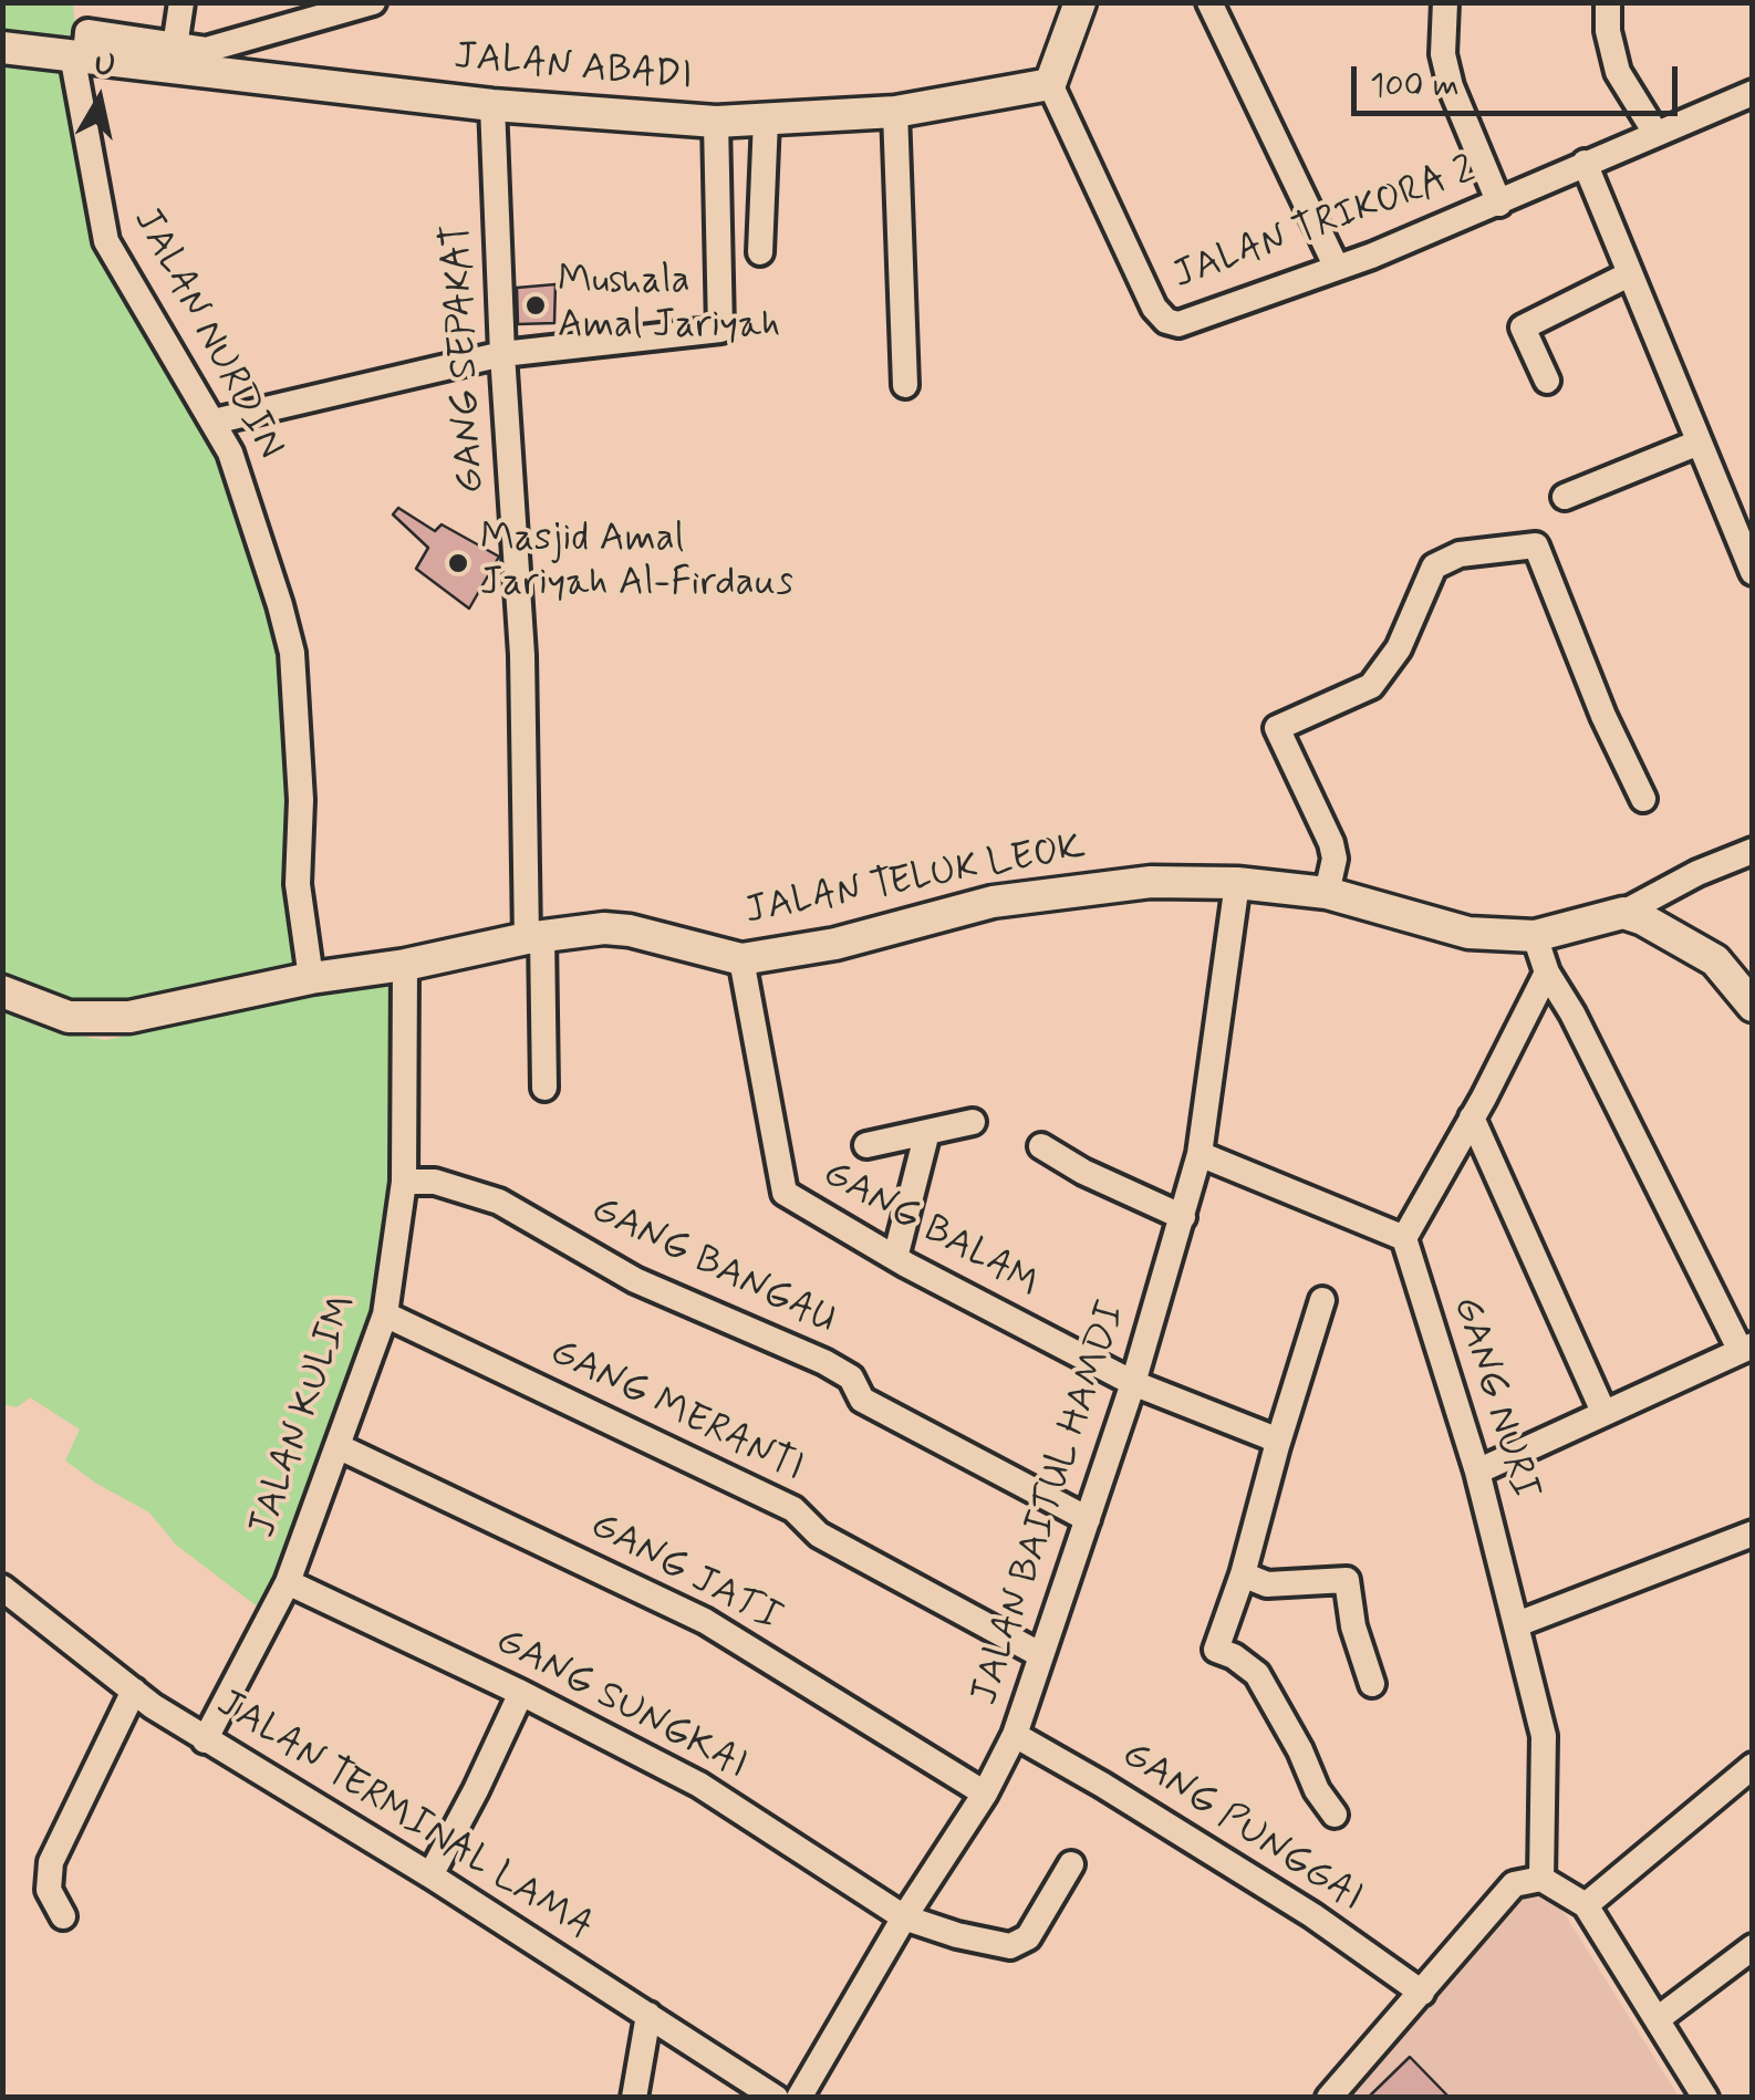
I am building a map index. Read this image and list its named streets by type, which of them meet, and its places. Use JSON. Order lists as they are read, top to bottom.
{
  "streets": {
    "street": [
      "JALAN ABADI",
      "JALAN TRIKORA 2",
      "JALAN NURDIN",
      "GANG SEPAKAT",
      "JALAN TELUK LEOK",
      "GANG BALAM",
      "GANG BANGAU",
      "GANG NURI",
      "GANG MERANTI",
      "JALAN KULIM",
      "JALAN BAITUL HAMDI",
      "GANG JATI",
      "GANG SUNGKAI",
      "JALAN TERMINAL LAMA",
      "GANG PUNGGAI"
    ]
  },
  "crossings": [
    ["JALAN ABADI", "JALAN TRIKORA 2"],
    ["JALAN ABADI", "JALAN NURDIN"],
    ["JALAN ABADI", "GANG SEPAKAT"],
    ["JALAN NURDIN", "JALAN TELUK LEOK"],
    ["GANG SEPAKAT", "JALAN TELUK LEOK"],
    ["JALAN TELUK LEOK", "GANG BALAM"],
    ["JALAN TELUK LEOK", "JALAN KULIM"],
    ["JALAN TELUK LEOK", "JALAN BAITUL HAMDI"],
    ["GANG BALAM", "JALAN BAITUL HAMDI"],
    ["GANG BANGAU", "JALAN KULIM"],
    ["GANG BANGAU", "JALAN BAITUL HAMDI"],
    ["GANG MERANTI", "JALAN KULIM"],
    ["GANG MERANTI", "JALAN BAITUL HAMDI"],
    ["JALAN KULIM", "GANG JATI"],
    ["JALAN KULIM", "GANG SUNGKAI"],
    ["JALAN KULIM", "JALAN TERMINAL LAMA"],
    ["JALAN BAITUL HAMDI", "GANG JATI"],
    ["JALAN BAITUL HAMDI", "GANG SUNGKAI"],
    ["JALAN BAITUL HAMDI", "GANG PUNGGAI"]
  ],
  "places": ["Mushala Amal Jariyah", "Masjid Amal Jariyah Al-Firdaus"],
  "scale_bar": "100 m",
  "north": "top"
}
